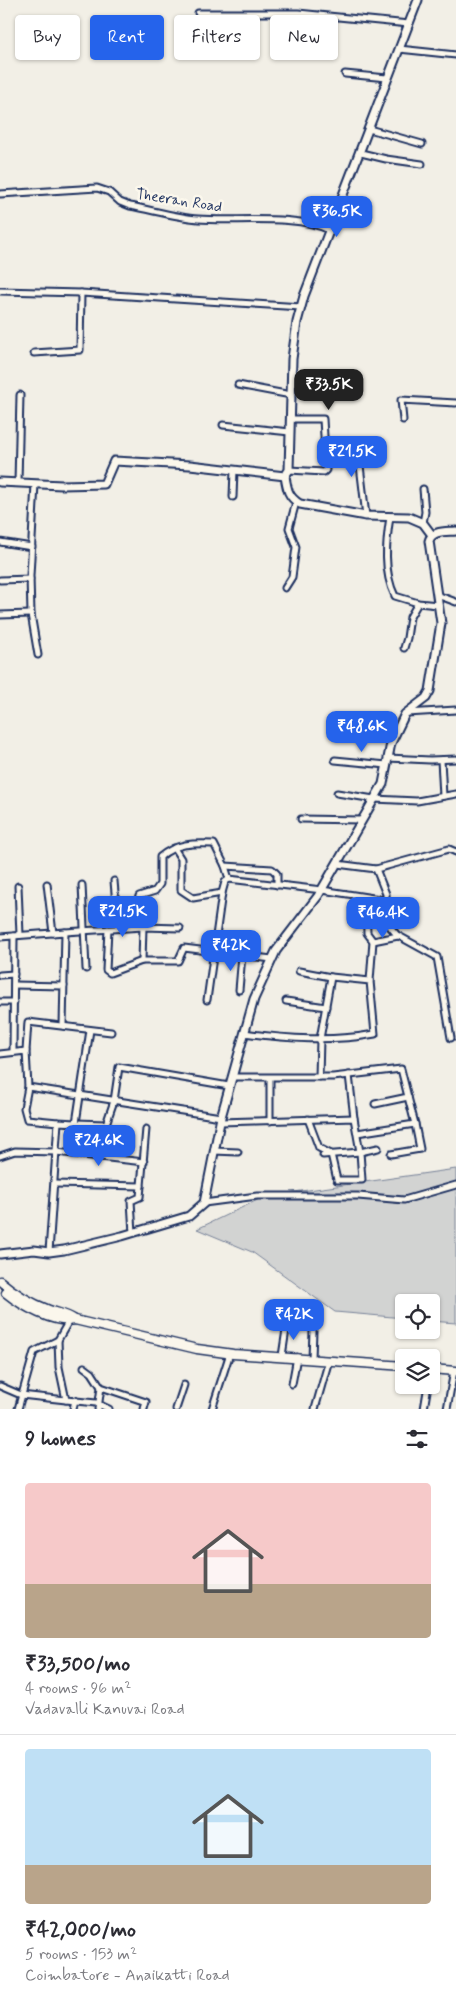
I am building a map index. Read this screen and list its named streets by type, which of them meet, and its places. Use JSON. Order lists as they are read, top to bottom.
{
  "streets": {
    "street": ["Theeran Road"]
  },
  "page": {
    "chip": [
      "Buy",
      "Rent",
      "Filters",
      "New"
    ],
    "price": [
      "₹36.5K",
      "₹33.5K",
      "₹21.5K",
      "₹48.6K",
      "₹21.5K",
      "₹46.4K",
      "₹42K",
      "₹24.6K",
      "₹42K"
    ],
    "heading": "9 homes",
    "list": [
      {
        "name": "₹33,500/mo",
        "note": "4 rooms · 96 m² · Vadavalli Kanuvai Road"
      },
      {
        "name": "₹42,000/mo",
        "note": "5 rooms · 153 m² · Coimbatore - Anaikatti Road"
      }
    ]
  }
}
